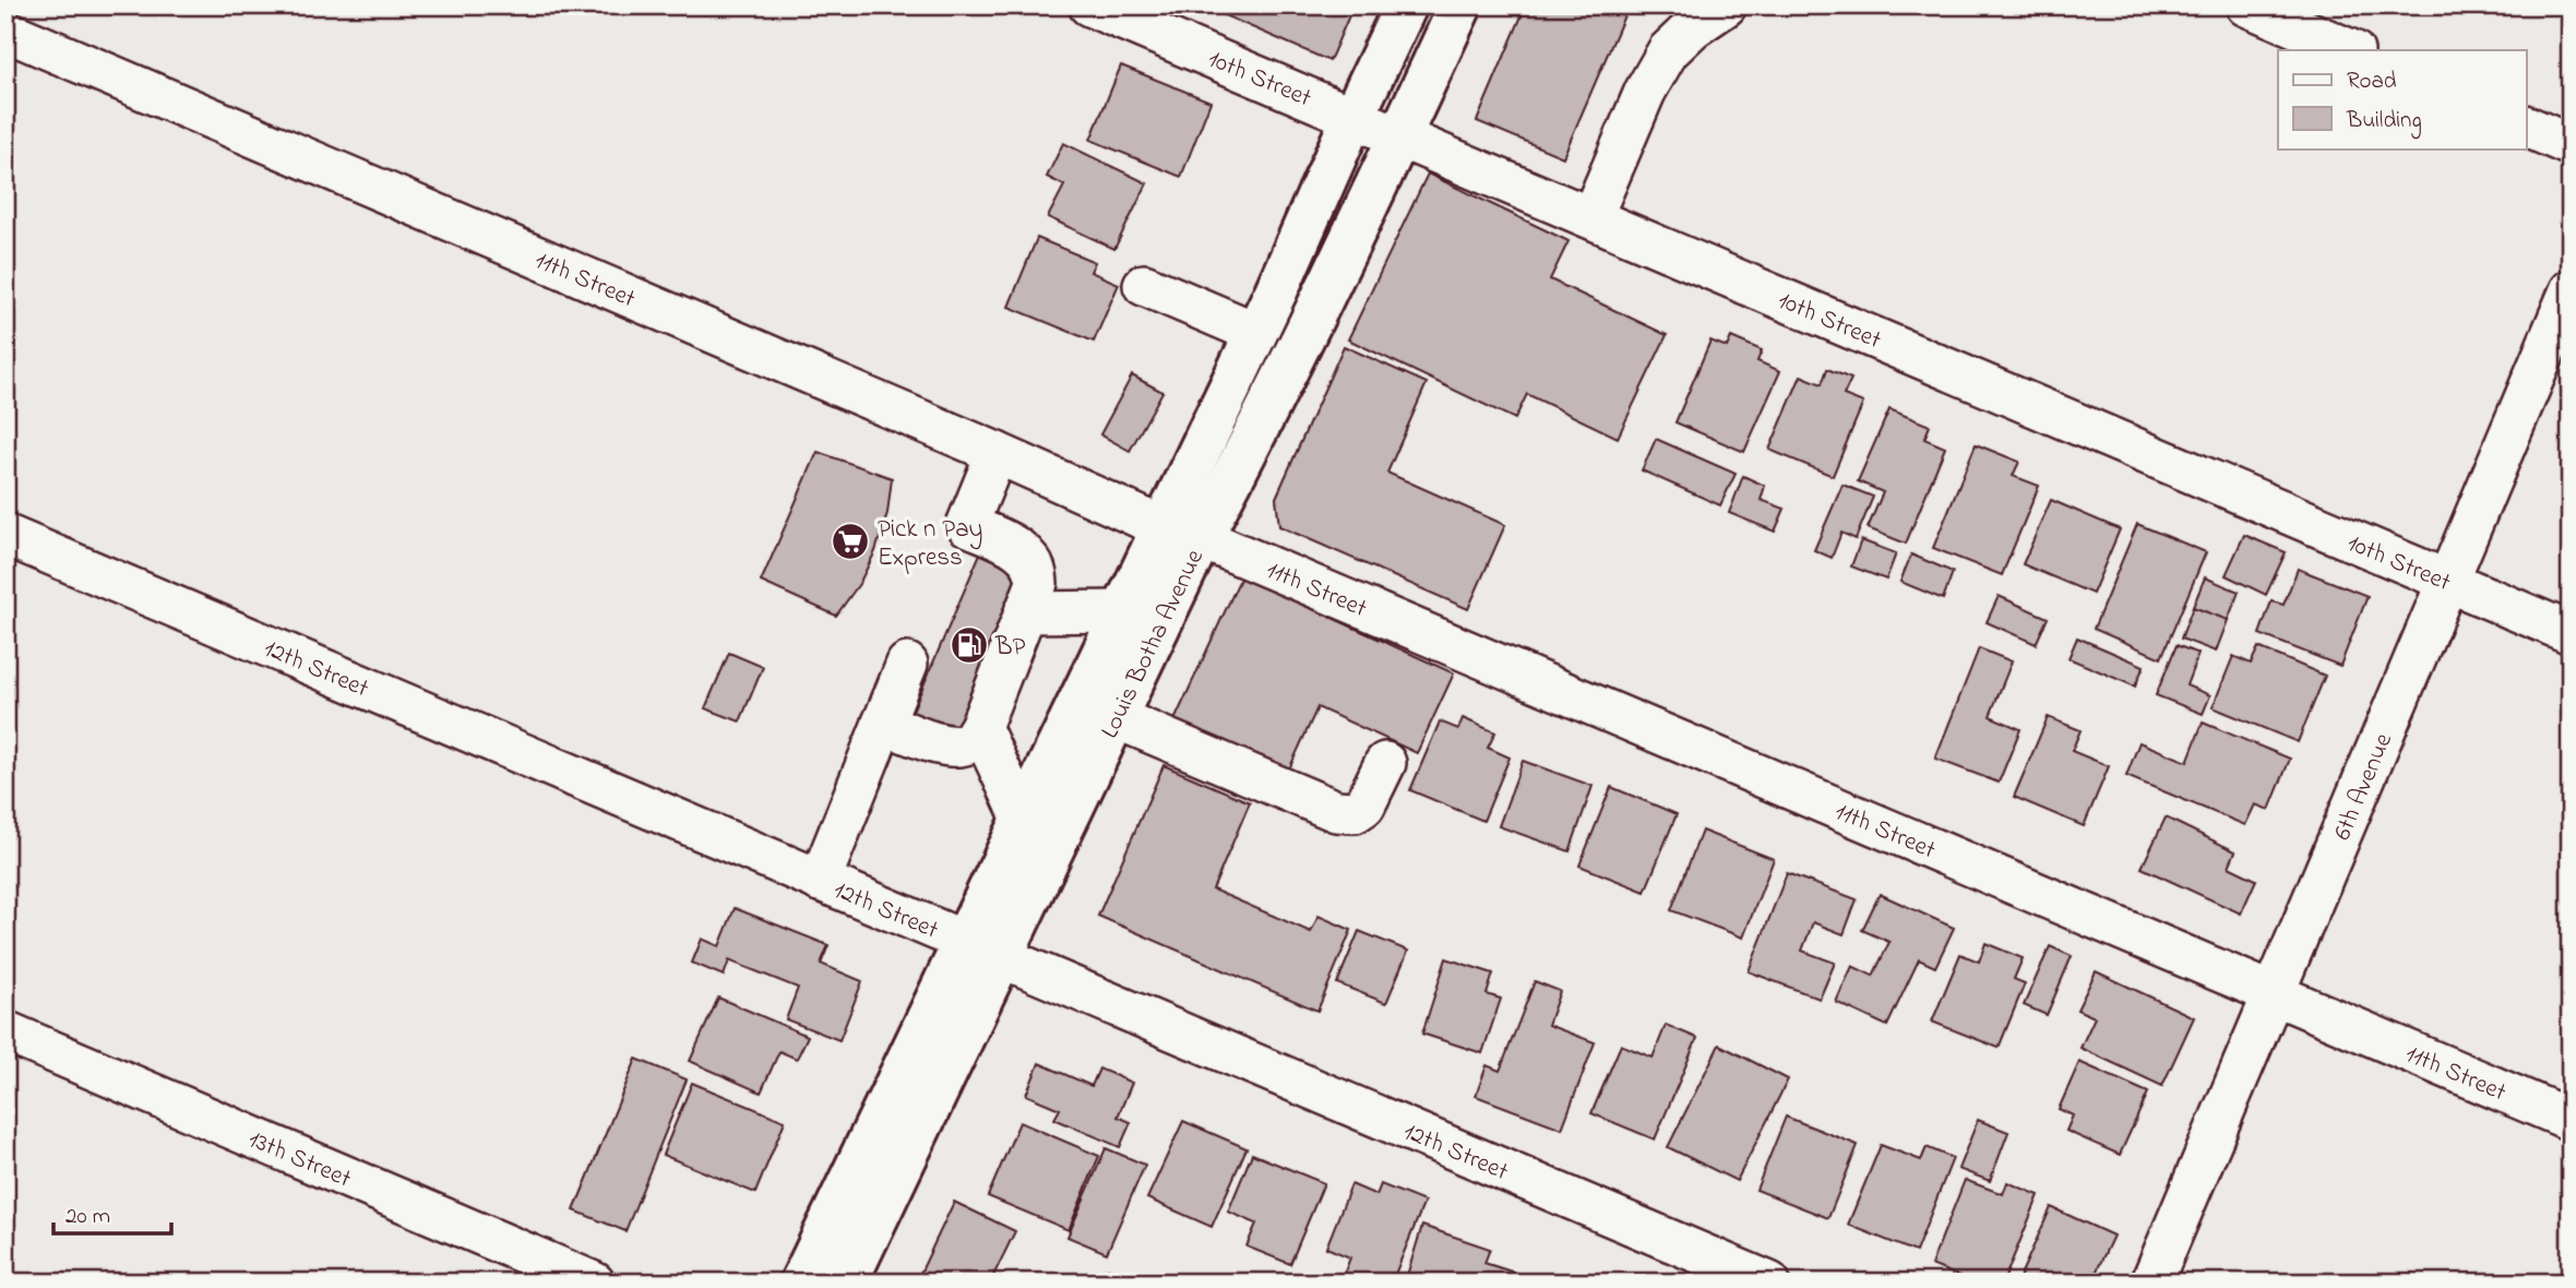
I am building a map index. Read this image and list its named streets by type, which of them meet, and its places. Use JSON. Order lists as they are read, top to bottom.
{
  "streets": {
    "main road": ["Louis Botha Avenue"],
    "street": [
      "10th Street",
      "11th Street",
      "12th Street",
      "6th Avenue",
      "13th Street"
    ]
  },
  "crossings": [
    ["10th Street", "Louis Botha Avenue"],
    ["10th Street", "6th Avenue"],
    ["11th Street", "Louis Botha Avenue"],
    ["11th Street", "6th Avenue"],
    ["Louis Botha Avenue", "12th Street"]
  ],
  "places": {
    "supermarket": ["Pick n Pay Express"],
    "fuel station": ["BP"]
  },
  "legend": ["Road", "Building"],
  "scale_bar": "20 m"
}
